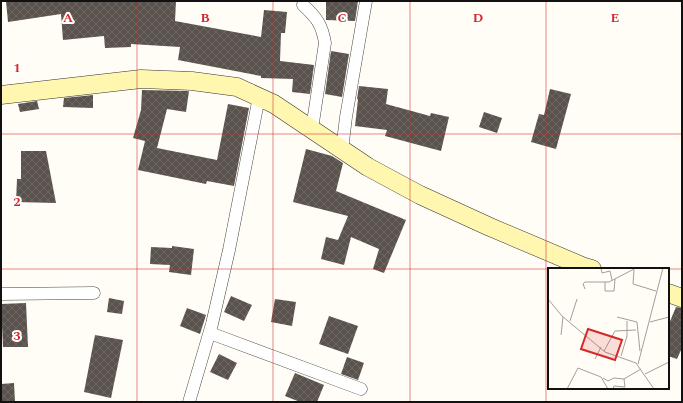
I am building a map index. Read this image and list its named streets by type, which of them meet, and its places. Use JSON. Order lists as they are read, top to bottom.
{
  "grid": {
    "columns": [
      "A",
      "B",
      "C",
      "D",
      "E"
    ],
    "rows": ["1", "2", "3"]
  }
}
